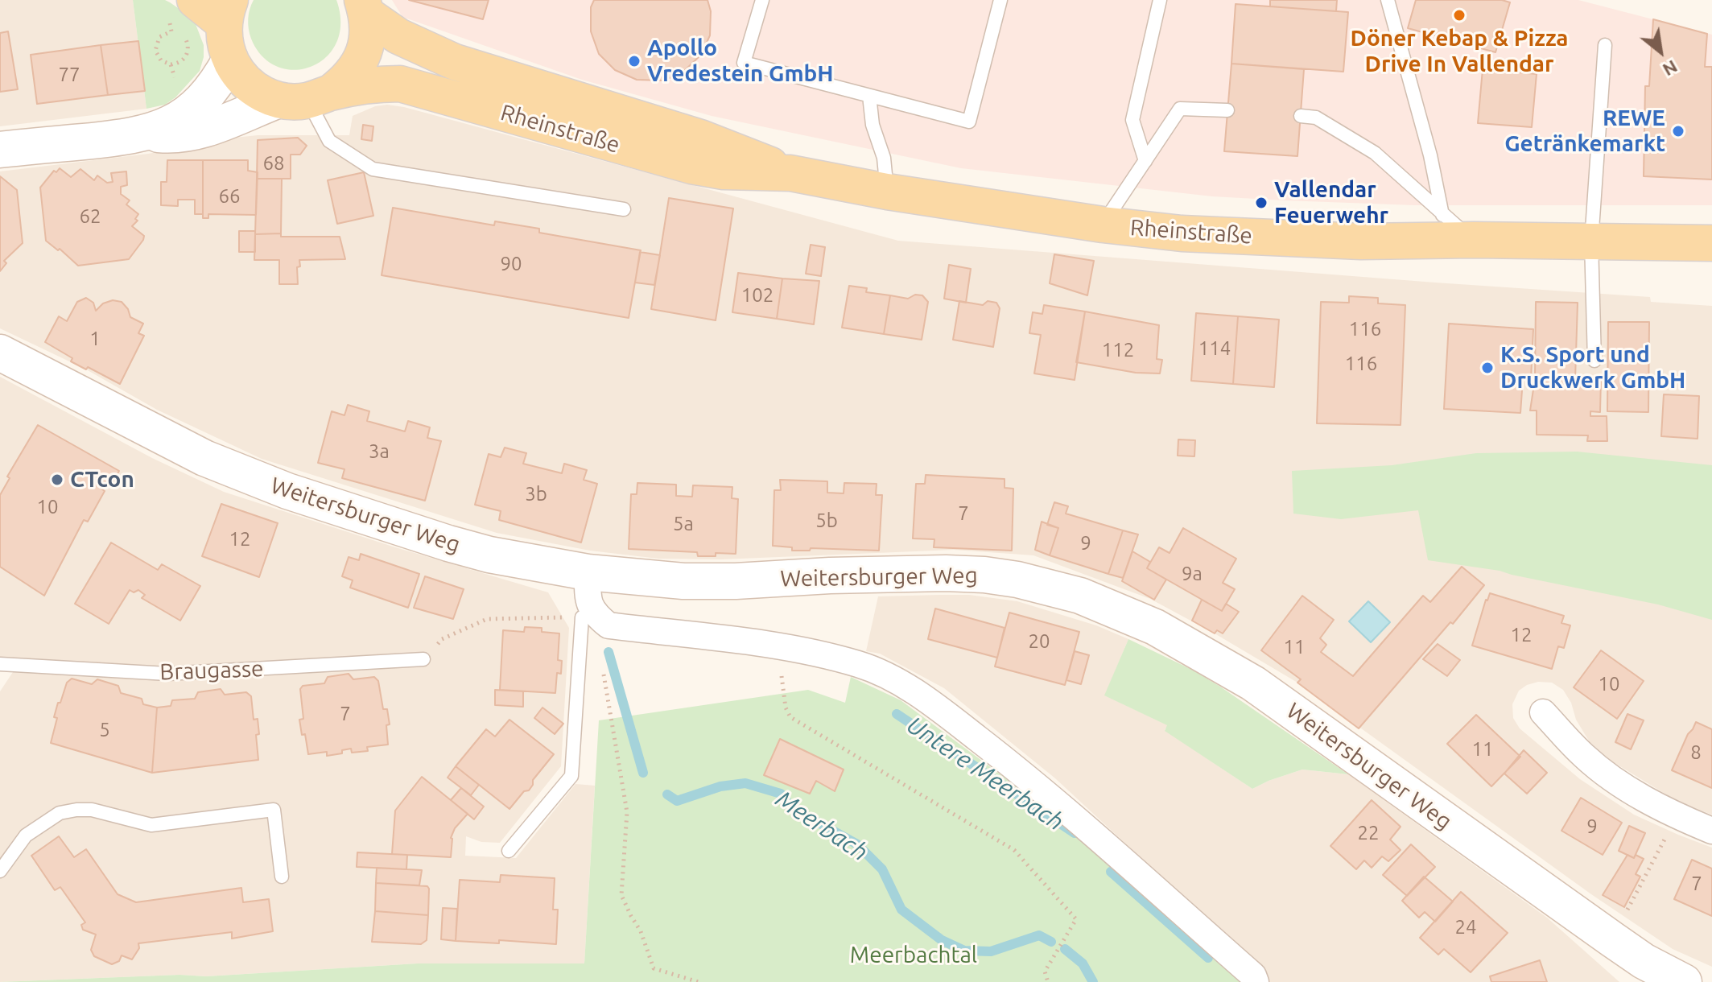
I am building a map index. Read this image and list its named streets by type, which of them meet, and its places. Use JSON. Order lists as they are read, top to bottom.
{
  "streets": {
    "main road": ["Rheinstraße"],
    "street": ["Weitersburger Weg"],
    "lane": ["Braugasse"]
  },
  "water": ["Untere Meerbach", "Meerbach"],
  "parks": ["Meerbachtal"],
  "places": [
    "Döner Kebap & Pizza Drive In Vallendar",
    "Apollo Vredestein GmbH",
    "REWE Getränkemarkt",
    "Vallendar Feuerwehr",
    "K.S. Sport und Druckwerk GmbH",
    "CTcon"
  ],
  "house_numbers": [
    "77",
    "68",
    "66",
    "62",
    "90",
    "102",
    "116",
    "1",
    "114",
    "112",
    "116",
    "3a",
    "3b",
    "10",
    "7",
    "5b",
    "5a",
    "12",
    "9",
    "9a",
    "12",
    "20",
    "11",
    "10",
    "7",
    "5",
    "11",
    "8",
    "9",
    "22",
    "7",
    "24"
  ],
  "north": "bottom right"
}
